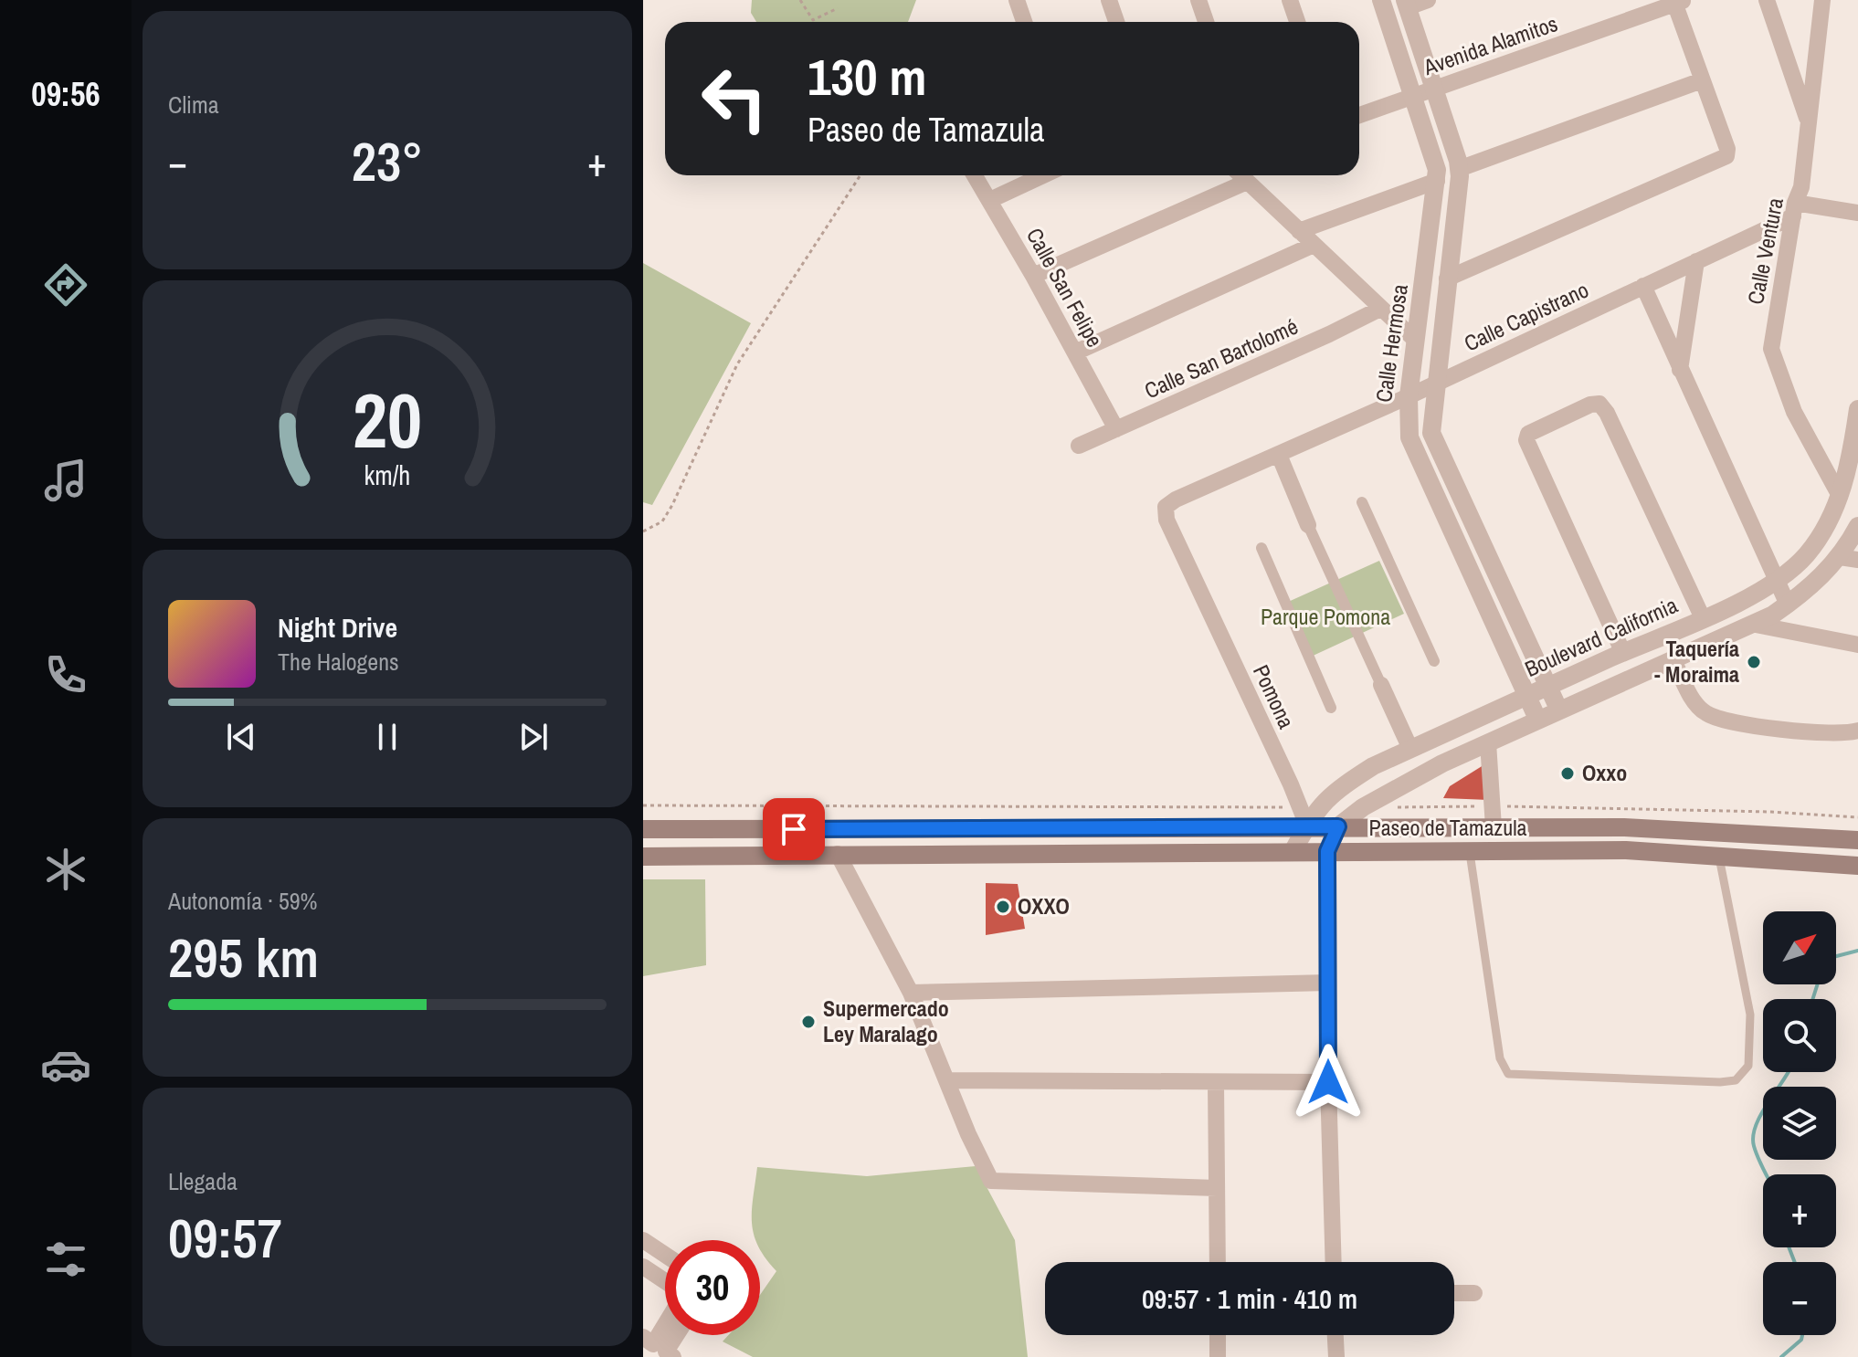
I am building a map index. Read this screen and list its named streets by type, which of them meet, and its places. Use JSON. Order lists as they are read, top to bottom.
{
  "streets": {
    "main road": ["Paseo de Tamazula"],
    "street": [
      "Avenida Alamitos",
      "Calle Ventura",
      "Calle San Felipe",
      "Calle Capistrano",
      "Calle Hermosa",
      "Calle San Bartolomé",
      "Boulevard California",
      "Pomona"
    ]
  },
  "crossings": [
    ["Avenida Alamitos", "Calle Hermosa"],
    ["Calle Ventura", "Calle Capistrano"],
    ["Calle Ventura", "Boulevard California"],
    ["Calle San Felipe", "Calle San Bartolomé"],
    ["Calle Capistrano", "Calle Hermosa"],
    ["Calle Capistrano", "Pomona"],
    ["Calle Hermosa", "Boulevard California"],
    ["Boulevard California", "Pomona"],
    ["Boulevard California", "Paseo de Tamazula"],
    ["Pomona", "Paseo de Tamazula"]
  ],
  "parks": ["Parque Pomona"],
  "places": [
    "Taquería - Moraima",
    "Oxxo",
    "OXXO",
    "Supermercado Ley Maralago"
  ],
  "north": "top right",
  "page": {
    "tabs": "09:56",
    "tile": [
      "Clima",
      ["Autonomía · 59%", "295 km"],
      ["Llegada", "09:57"]
    ],
    "turn": ["130 m", "Paseo de Tamazula"],
    "heat": ["−", "23°", "+"],
    "song": ["Night Drive", "The Halogens"],
    "map_buttons": ["+", "−"],
    "limit": "30",
    "trip": "09:57 · 1 min · 410 m",
    "gauge": ["20", "km/h"]
  }
}
